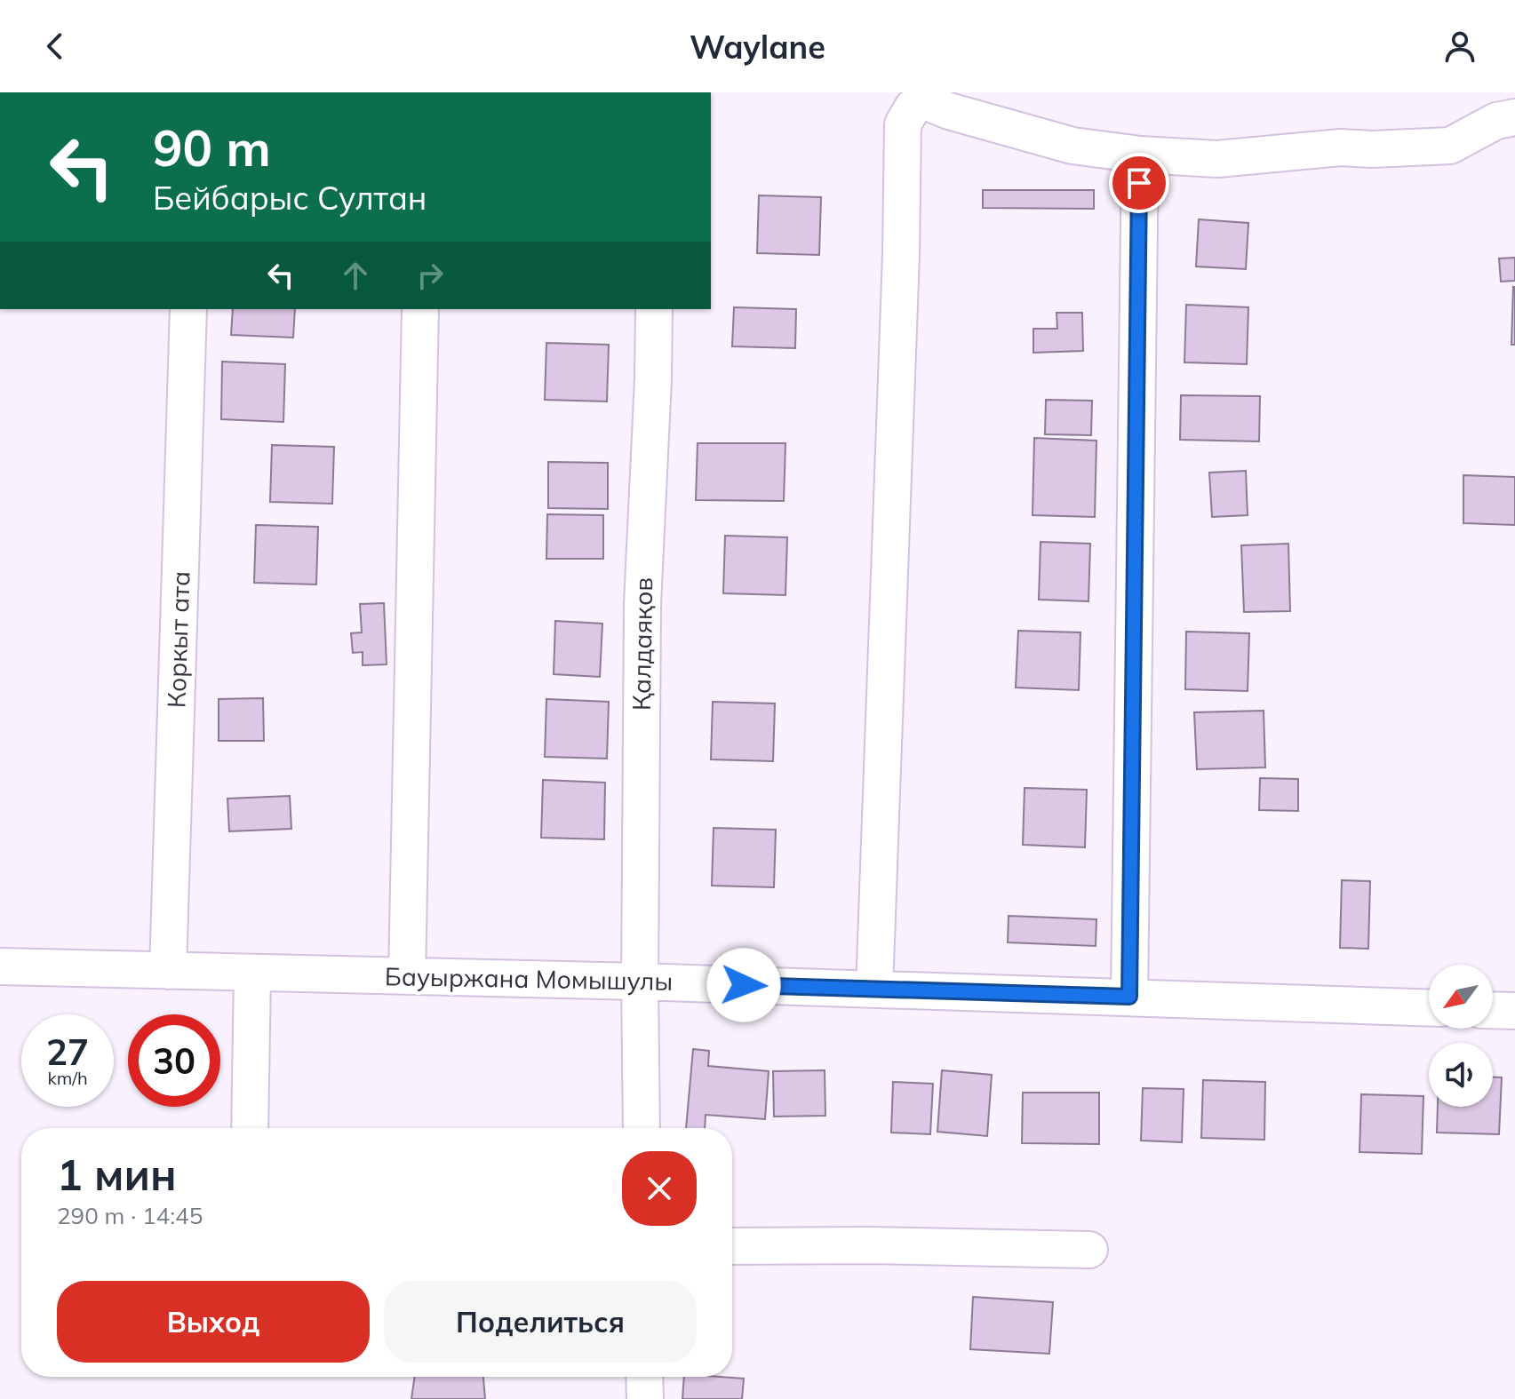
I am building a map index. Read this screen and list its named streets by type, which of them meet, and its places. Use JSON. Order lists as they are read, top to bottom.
{
  "streets": {
    "street": ["Коркыт ата", "Қалдаяқов", "Бауыржана Момышулы"]
  },
  "crossings": [
    ["Коркыт ата", "Бауыржана Момышулы"],
    ["Қалдаяқов", "Бауыржана Момышулы"]
  ],
  "north": "bottom left",
  "page": {
    "header": "Waylane",
    "turn": ["90 m", "Бейбарыс Султан"],
    "speed": "27 km/h",
    "limit": "30",
    "heading": ["1 мин", "290 m · 14:45"],
    "buttons": ["Выход", "Поделиться"]
  }
}
